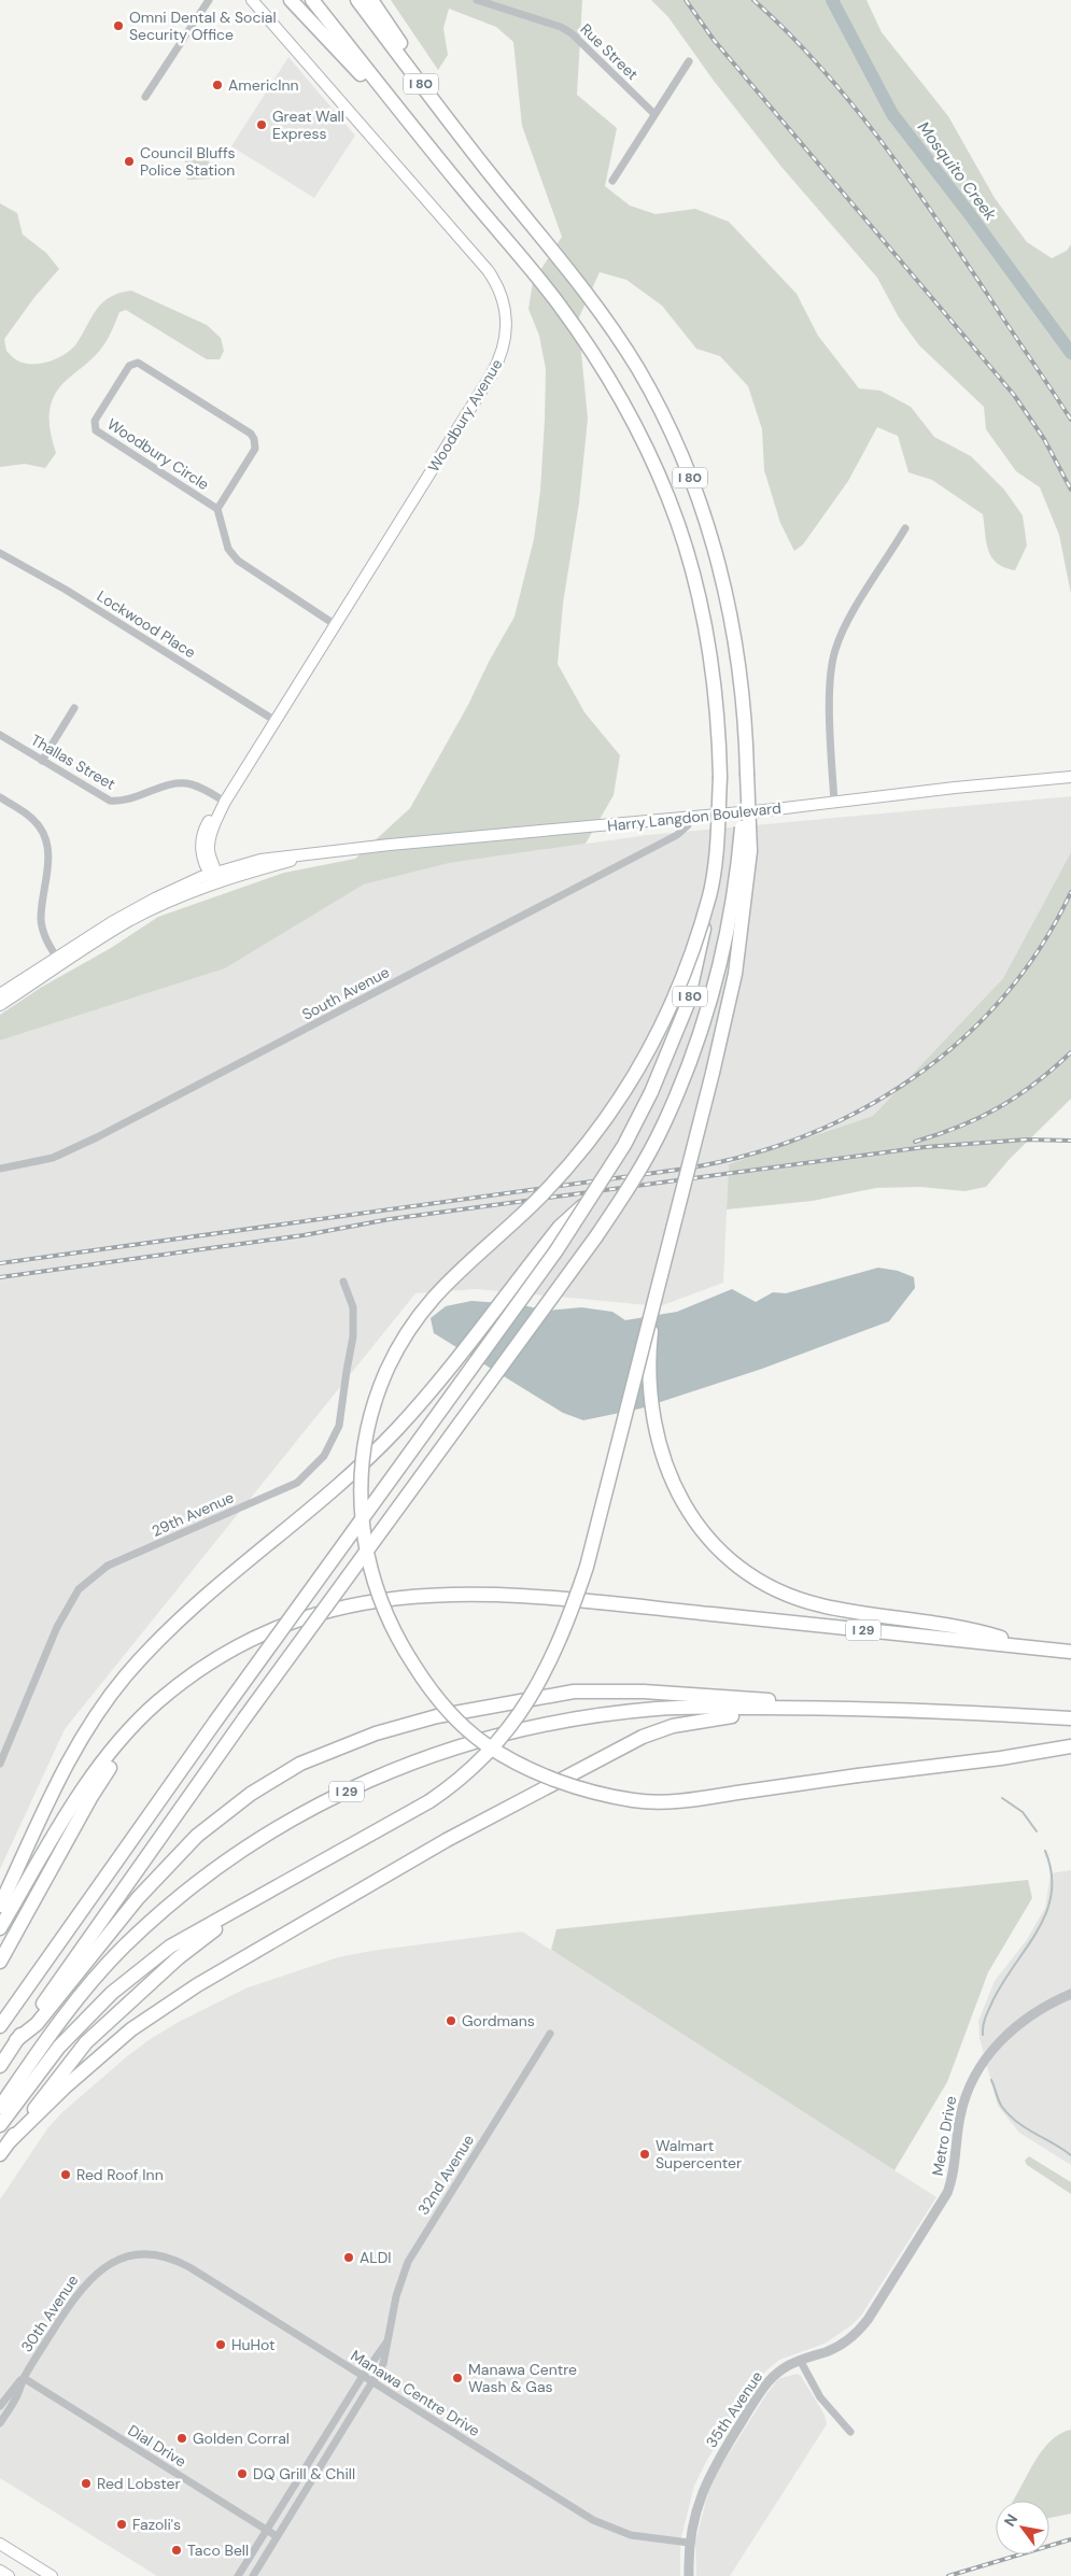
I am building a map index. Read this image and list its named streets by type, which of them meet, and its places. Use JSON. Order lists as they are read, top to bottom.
{
  "streets": {
    "highway": ["I 80", "I 29"],
    "main road": ["Woodbury Avenue", "Harry Langdon Boulevard"],
    "street": [
      "Rue Street",
      "Woodbury Circle",
      "Lockwood Place",
      "Thallas Street",
      "South Avenue",
      "29th Avenue",
      "Metro Drive",
      "32nd Avenue",
      "30th Avenue",
      "Manawa Centre Drive",
      "35th Avenue",
      "Dial Drive"
    ]
  },
  "crossings": [
    ["Woodbury Avenue", "Woodbury Circle"],
    ["Woodbury Avenue", "Lockwood Place"],
    ["Woodbury Avenue", "Thallas Street"],
    ["Woodbury Avenue", "Harry Langdon Boulevard"],
    ["Harry Langdon Boulevard", "South Avenue"],
    ["Metro Drive", "35th Avenue"],
    ["32nd Avenue", "Manawa Centre Drive"],
    ["32nd Avenue", "Dial Drive"],
    ["30th Avenue", "Manawa Centre Drive"],
    ["30th Avenue", "Dial Drive"],
    ["Manawa Centre Drive", "35th Avenue"]
  ],
  "water": ["Mosquito Creek"],
  "places": [
    "Omni Dental & Social Security Office",
    "AmericInn",
    "Great Wall Express",
    "Council Bluffs Police Station",
    "Gordmans",
    "Walmart Supercenter",
    "Red Roof Inn",
    "ALDI",
    "HuHot",
    "Manawa Centre Wash & Gas",
    "Golden Corral",
    "DQ Grill & Chill",
    "Red Lobster",
    "Fazoli's",
    "Taco Bell"
  ],
  "north": "top left"
}
